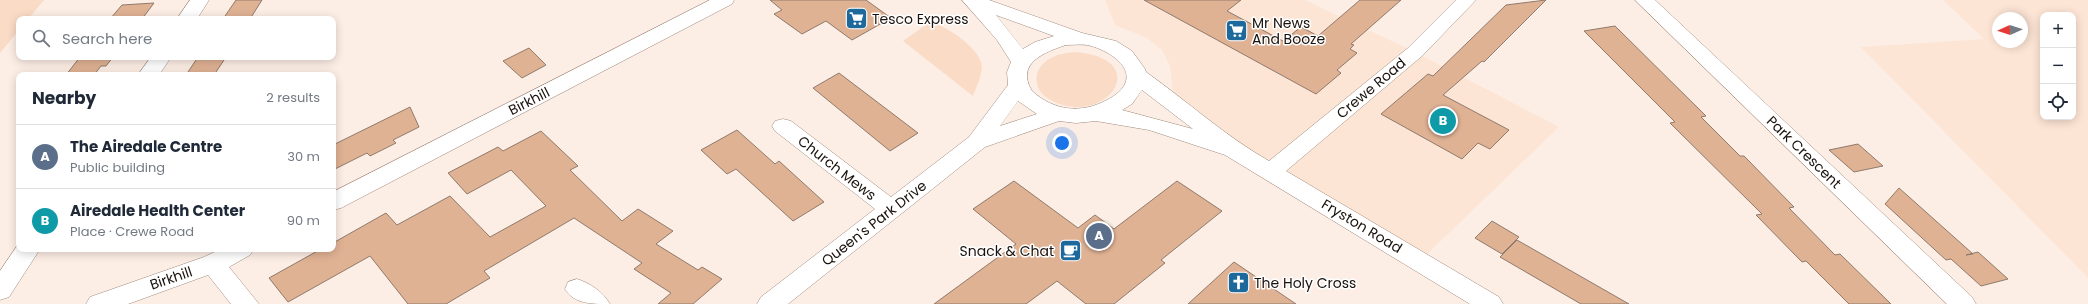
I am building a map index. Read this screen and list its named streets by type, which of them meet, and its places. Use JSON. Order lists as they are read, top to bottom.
{
  "streets": {
    "street": [
      "Crewe Road",
      "Birkhill",
      "Park Crescent",
      "Church Mews",
      "Queen's Park Drive",
      "Fryston Road"
    ]
  },
  "crossings": [
    ["Crewe Road", "Fryston Road"],
    ["Church Mews", "Queen's Park Drive"],
    ["Queen's Park Drive", "Fryston Road"]
  ],
  "places": {
    "supermarket": ["Tesco Express", "Mr News And Booze"],
    "cafe": ["Snack & Chat"],
    "church": ["The Holy Cross"]
  },
  "north": "left",
  "page": {
    "map_buttons": ["+", "−"],
    "search": "Search here",
    "heading": ["Nearby", "2 results"],
    "pins": ["B", "A"],
    "list": [
      {
        "mark": "A",
        "name": "The Airedale Centre",
        "note": "Public building",
        "value": "30 m"
      },
      {
        "mark": "B",
        "name": "Airedale Health Center",
        "note": "Place · Crewe Road",
        "value": "90 m"
      }
    ]
  }
}
